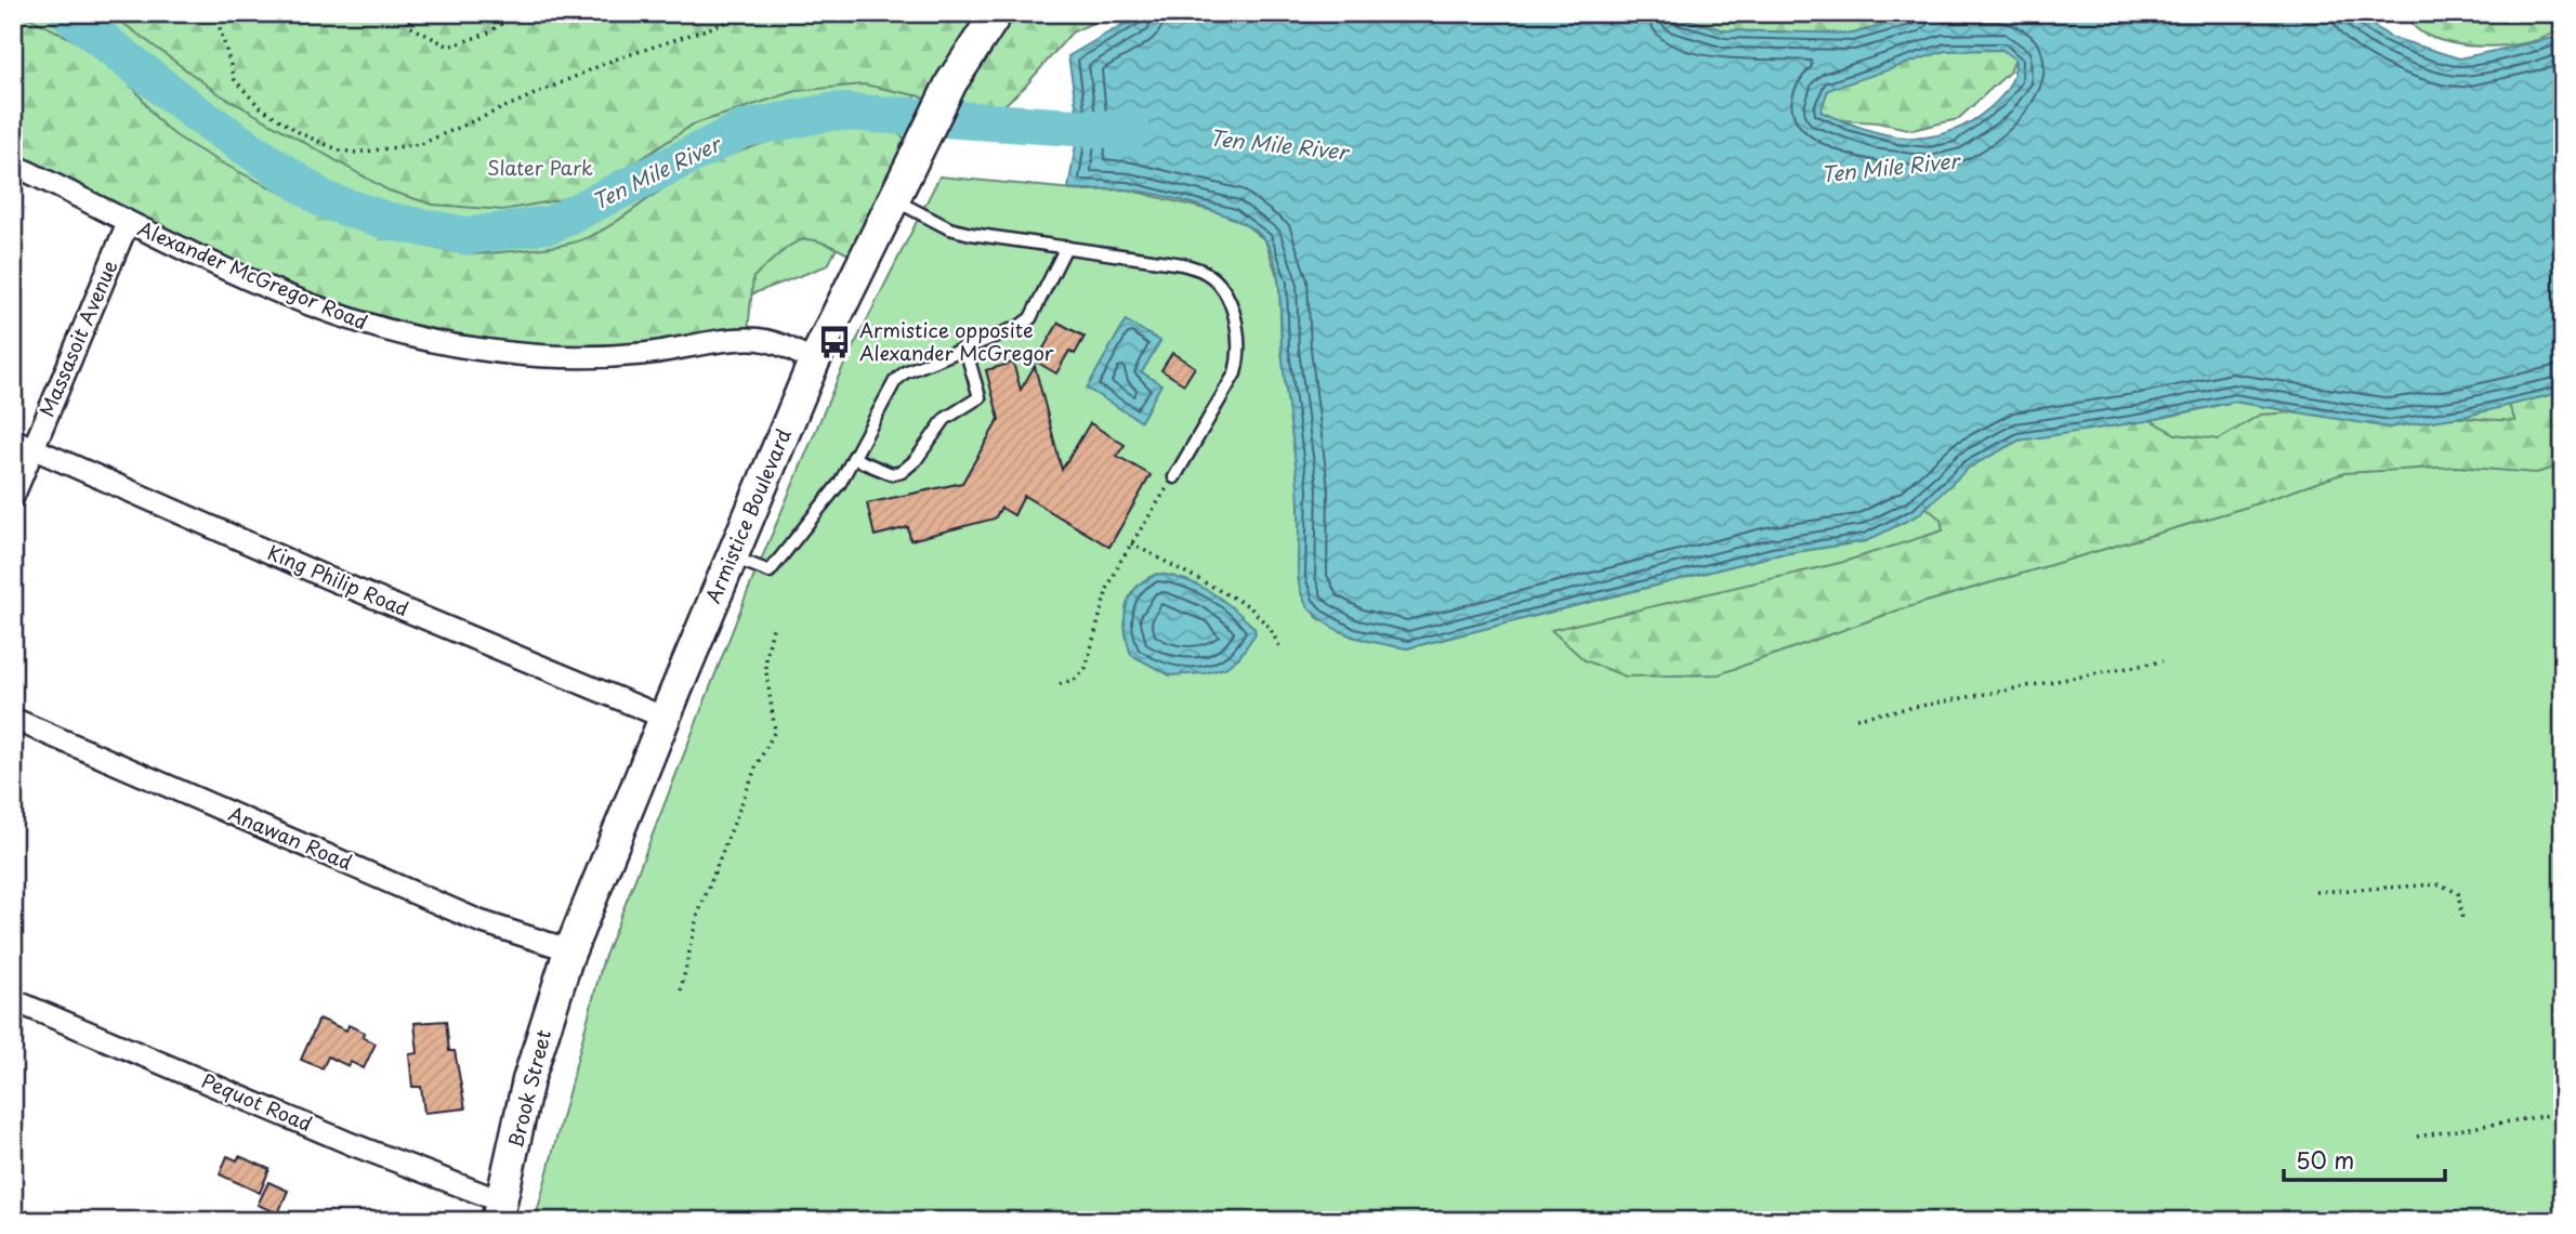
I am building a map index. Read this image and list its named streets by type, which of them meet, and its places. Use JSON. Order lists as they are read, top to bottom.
{
  "streets": {
    "main road": ["Armistice Boulevard", "Brook Street"],
    "street": [
      "Alexander McGregor Road",
      "Massasoit Avenue",
      "King Philip Road",
      "Anawan Road",
      "Pequot Road"
    ]
  },
  "crossings": [
    ["Alexander McGregor Road", "Massasoit Avenue"],
    ["Alexander McGregor Road", "Armistice Boulevard"],
    ["Massasoit Avenue", "King Philip Road"],
    ["Armistice Boulevard", "King Philip Road"],
    ["Armistice Boulevard", "Anawan Road"],
    ["Armistice Boulevard", "Brook Street"],
    ["Anawan Road", "Brook Street"],
    ["Brook Street", "Pequot Road"]
  ],
  "water": ["Ten Mile River"],
  "parks": ["Slater Park"],
  "places": {
    "bus stop": ["Armistice opposite Alexander McGregor"]
  },
  "scale_bar": "50 m"
}
